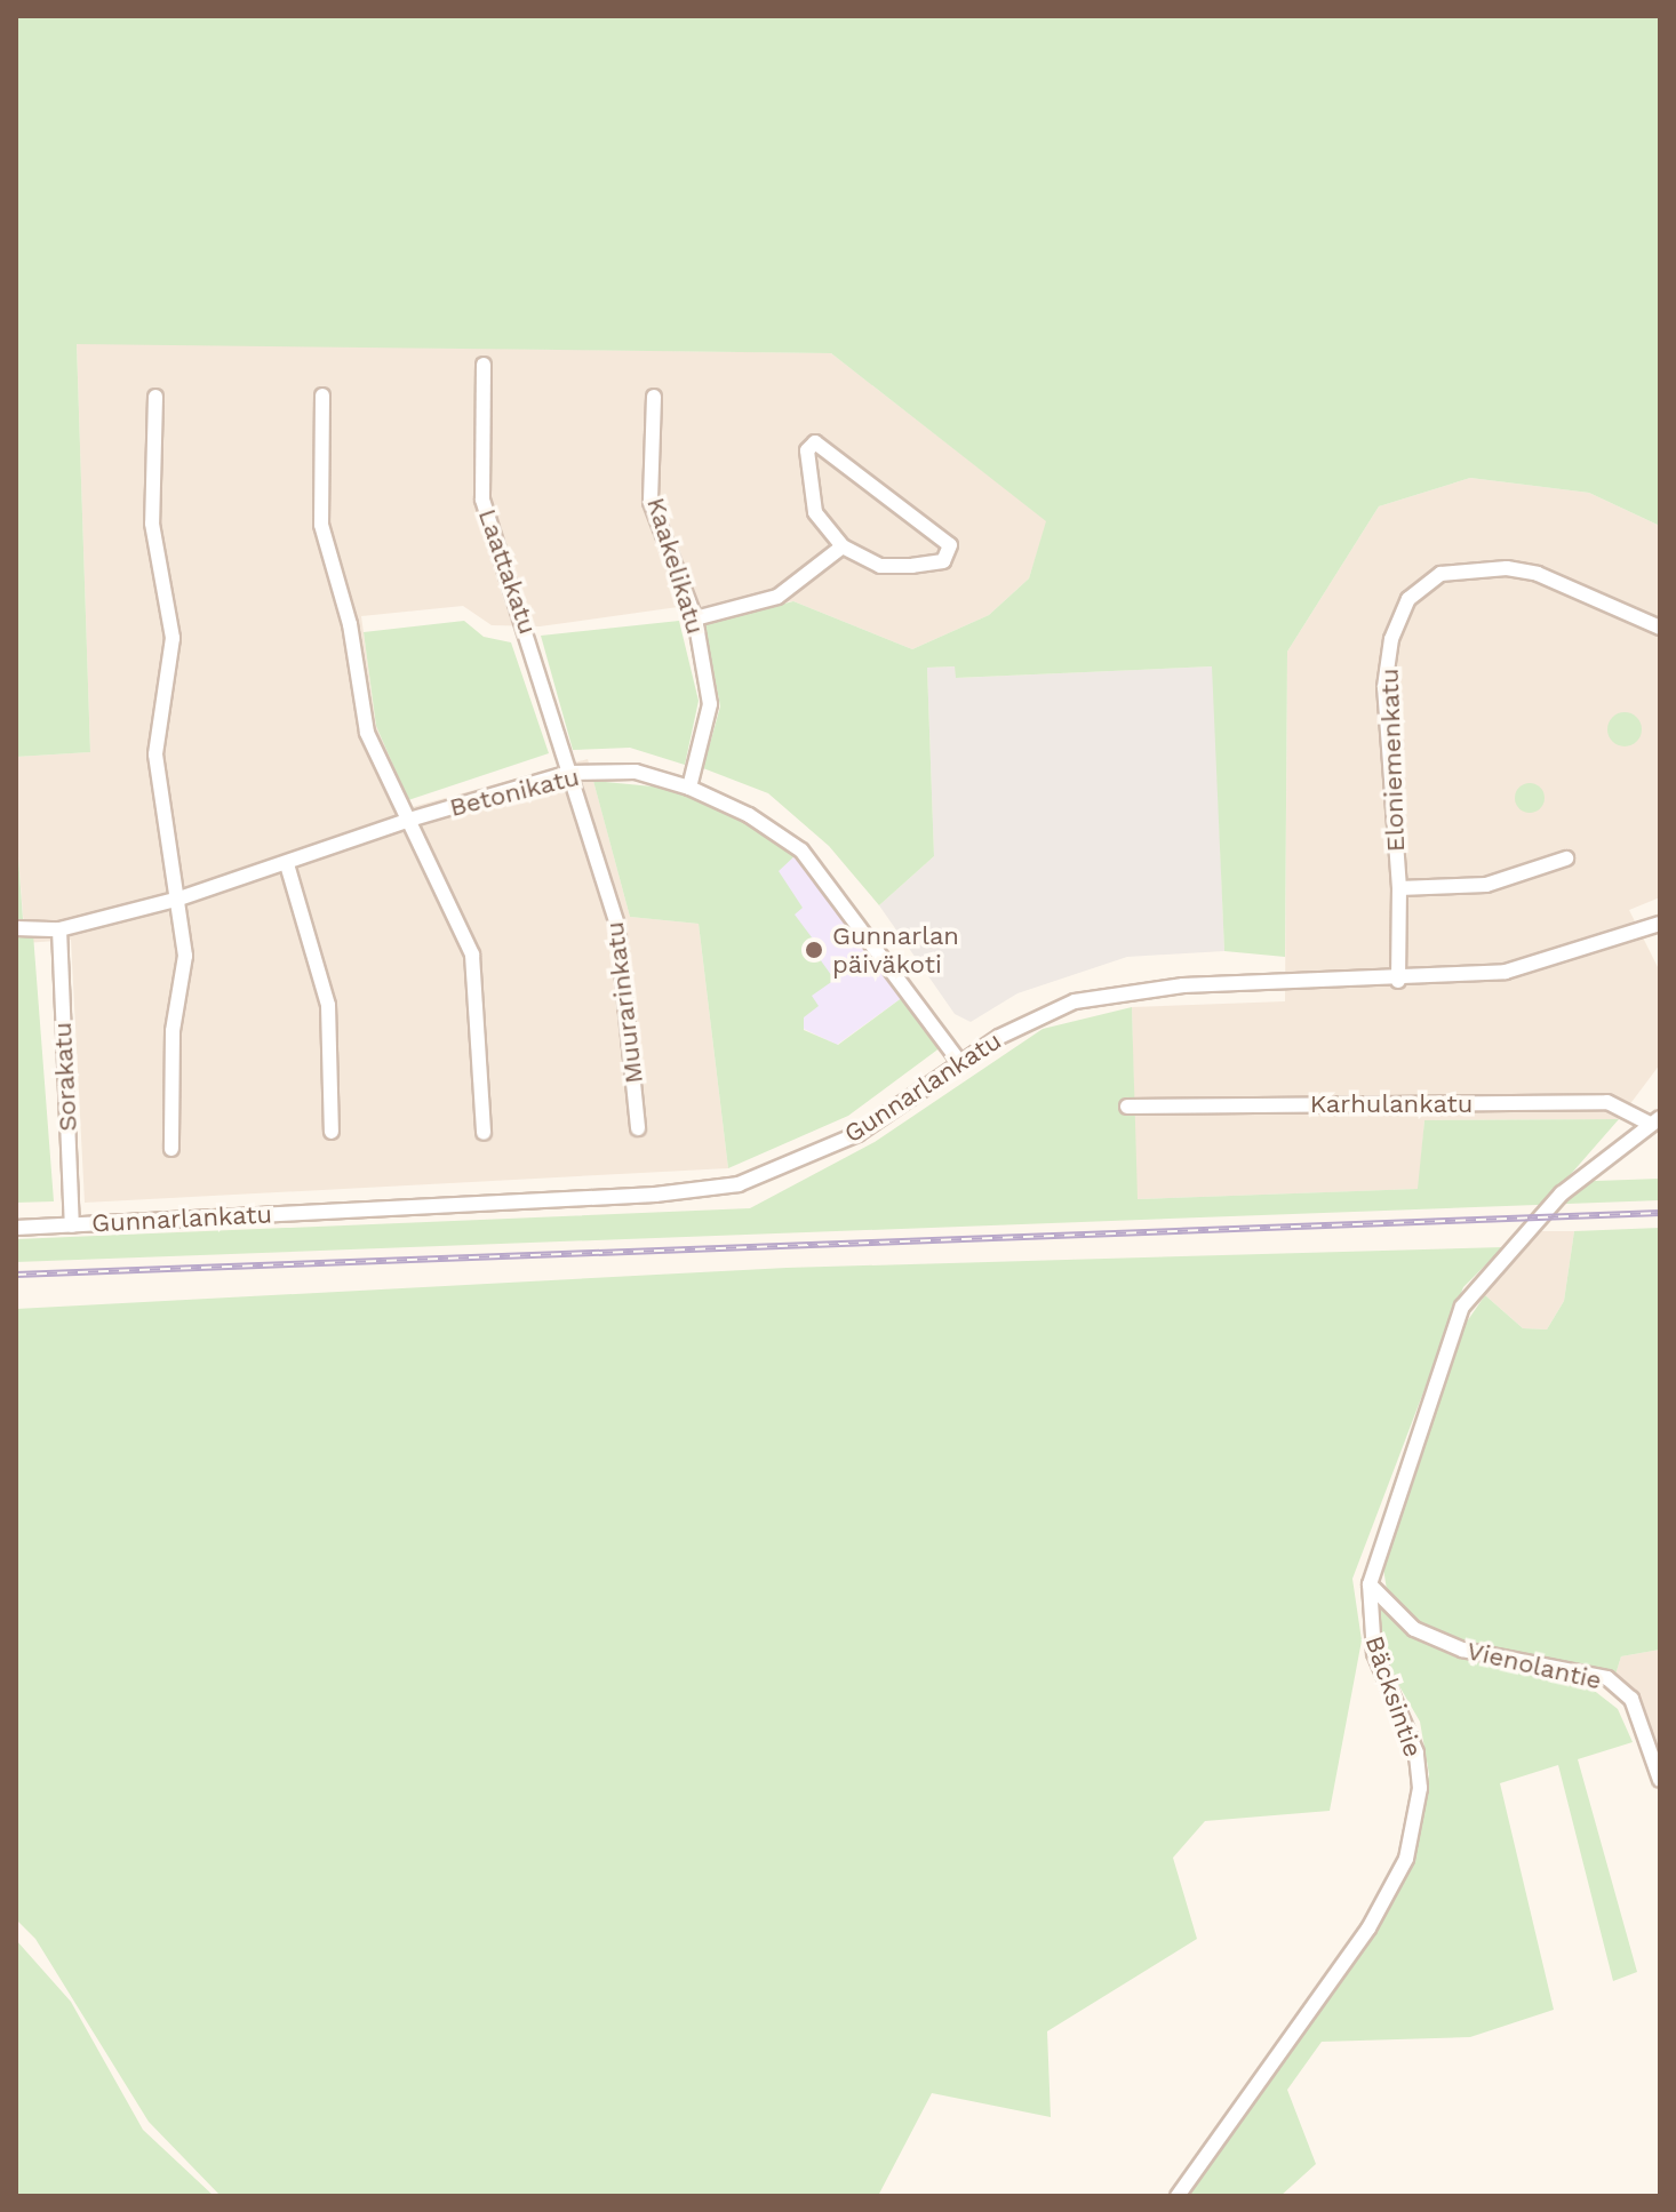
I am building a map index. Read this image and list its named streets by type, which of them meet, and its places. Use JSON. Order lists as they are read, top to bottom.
{
  "streets": {
    "street": [
      "Kaakelikatu",
      "Laattakatu",
      "Eloniemenkatu",
      "Betonikatu",
      "Muurarinkatu",
      "Sorakatu",
      "Gunnarlankatu",
      "Karhulankatu",
      "Vienolantie",
      "Bäcksintie"
    ]
  },
  "crossings": [
    ["Kaakelikatu", "Betonikatu"],
    ["Laattakatu", "Betonikatu"],
    ["Laattakatu", "Muurarinkatu"],
    ["Eloniemenkatu", "Gunnarlankatu"],
    ["Betonikatu", "Muurarinkatu"],
    ["Betonikatu", "Sorakatu"],
    ["Betonikatu", "Gunnarlankatu"],
    ["Sorakatu", "Gunnarlankatu"],
    ["Karhulankatu", "Bäcksintie"],
    ["Vienolantie", "Bäcksintie"]
  ],
  "places": ["Gunnarlan päiväkoti"]
}
